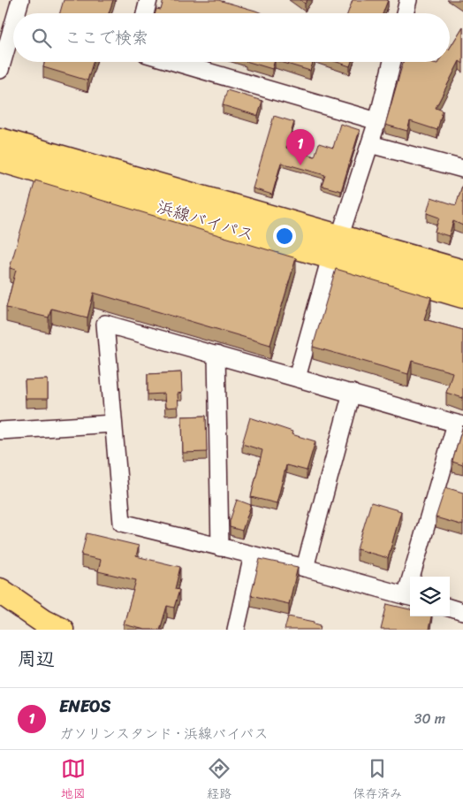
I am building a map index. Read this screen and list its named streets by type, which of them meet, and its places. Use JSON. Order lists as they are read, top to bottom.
{
  "streets": {
    "highway": ["浜線バイパス"]
  },
  "page": {
    "search": "ここで検索",
    "pins": "1",
    "heading": "周辺",
    "list": [
      {
        "mark": "1",
        "name": "ENEOS",
        "note": "ガソリンスタンド · 浜線バイパス",
        "value": "30 m"
      }
    ],
    "nav": ["地図", "経路", "保存済み"]
  }
}
